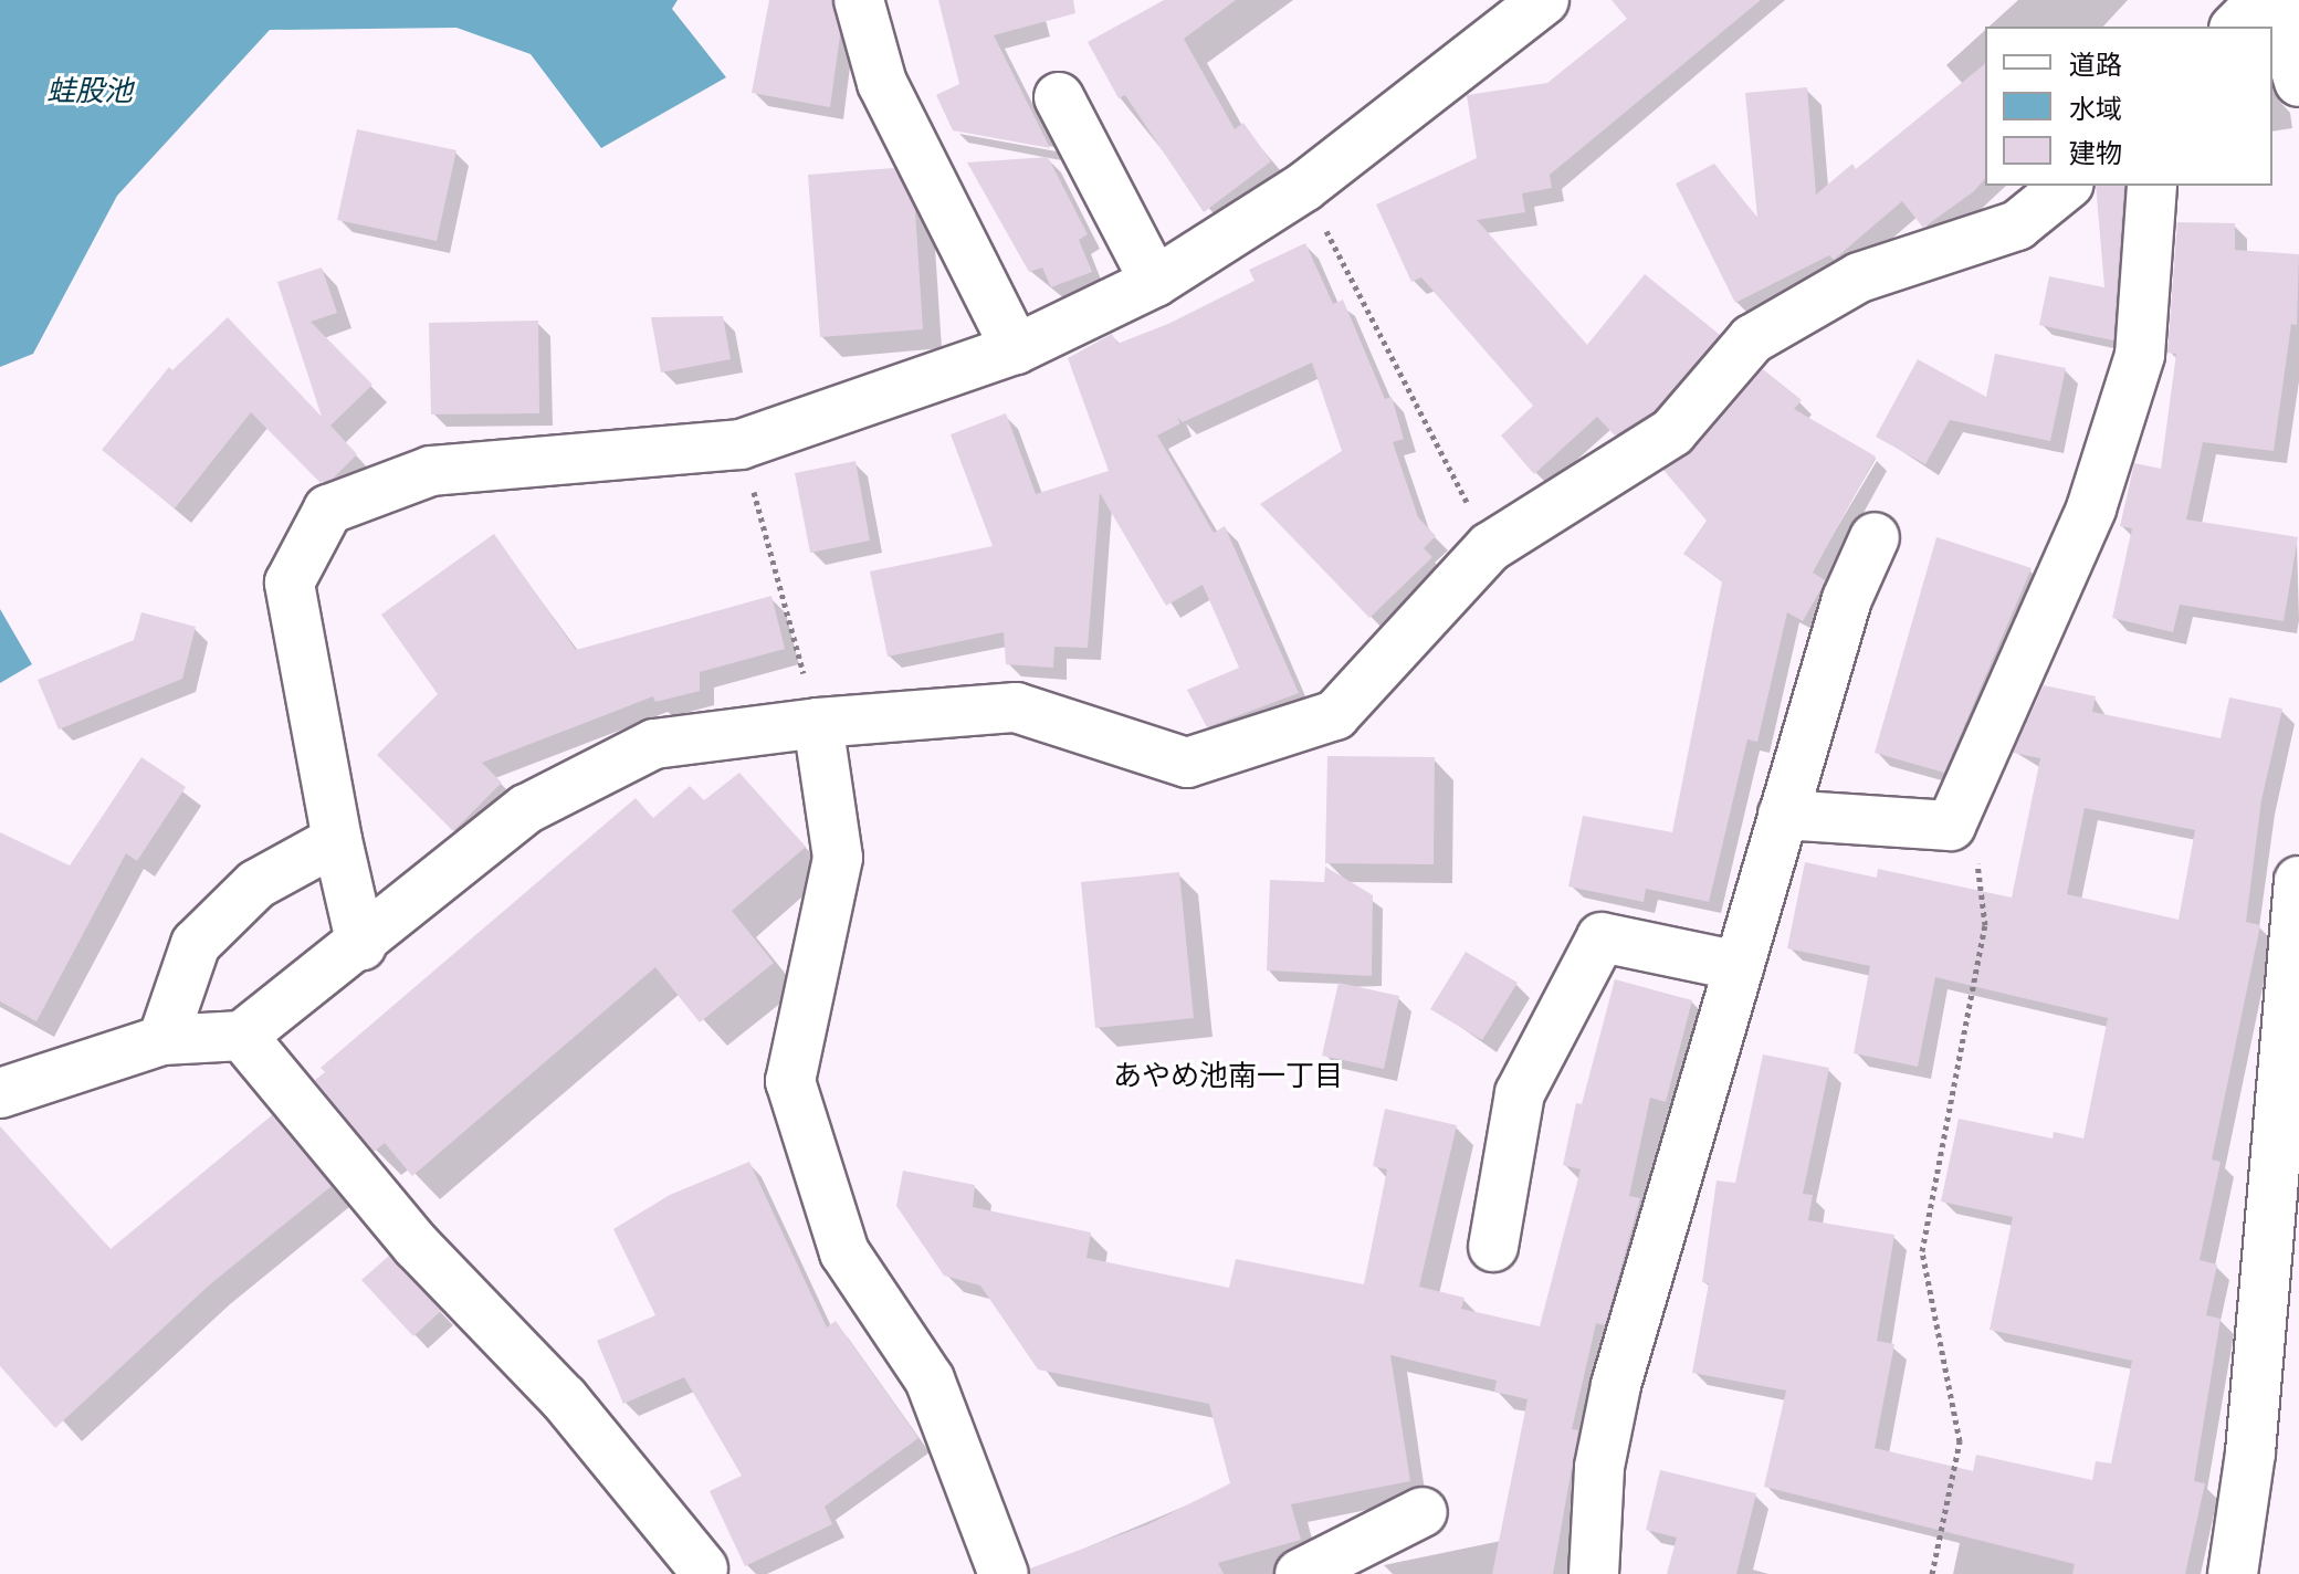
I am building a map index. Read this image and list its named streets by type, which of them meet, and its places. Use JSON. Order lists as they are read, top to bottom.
{
  "districts": ["あやめ池南一丁目"],
  "water": ["蛙股池"],
  "legend": ["道路", "水域", "建物"]
}
